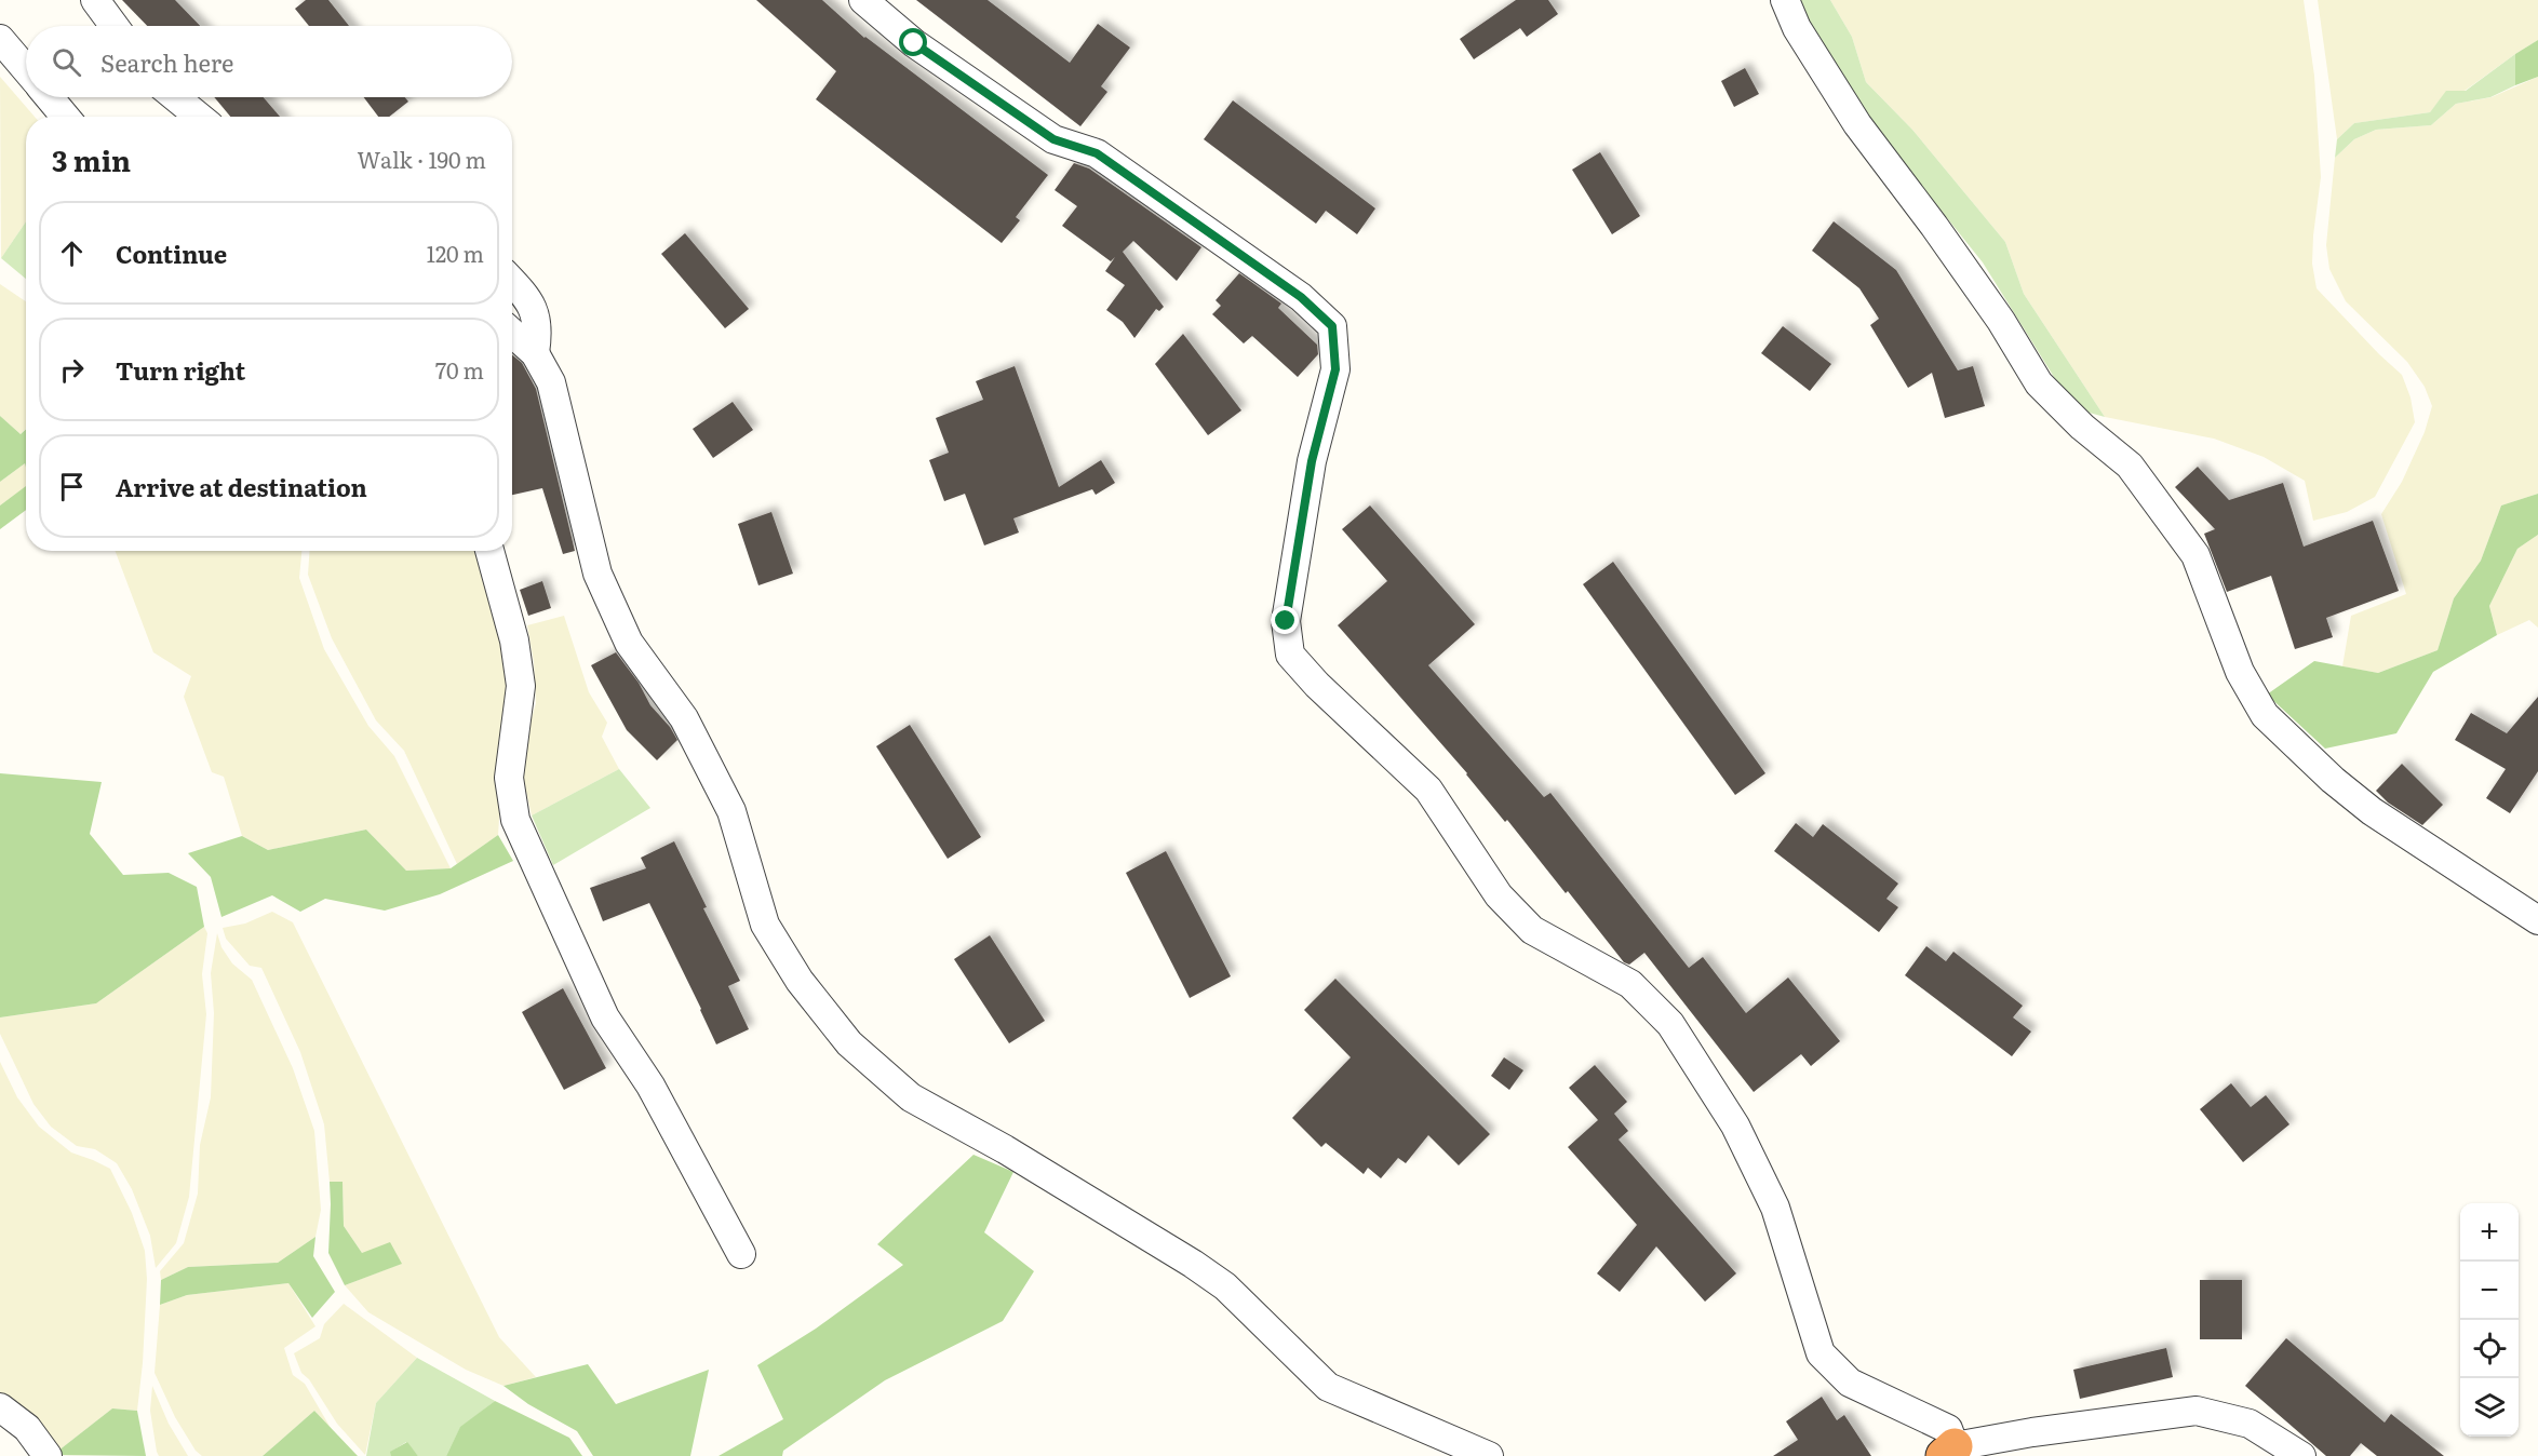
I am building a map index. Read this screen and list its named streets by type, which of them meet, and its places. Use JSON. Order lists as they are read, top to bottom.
{
  "page": {
    "search": "Search here",
    "heading": ["3 min", "Walk · 190 m"],
    "list": [
      ["Continue", "120 m"],
      ["Turn right", "70 m"],
      "Arrive at destination"
    ],
    "map_buttons": ["+", "−"]
  }
}
